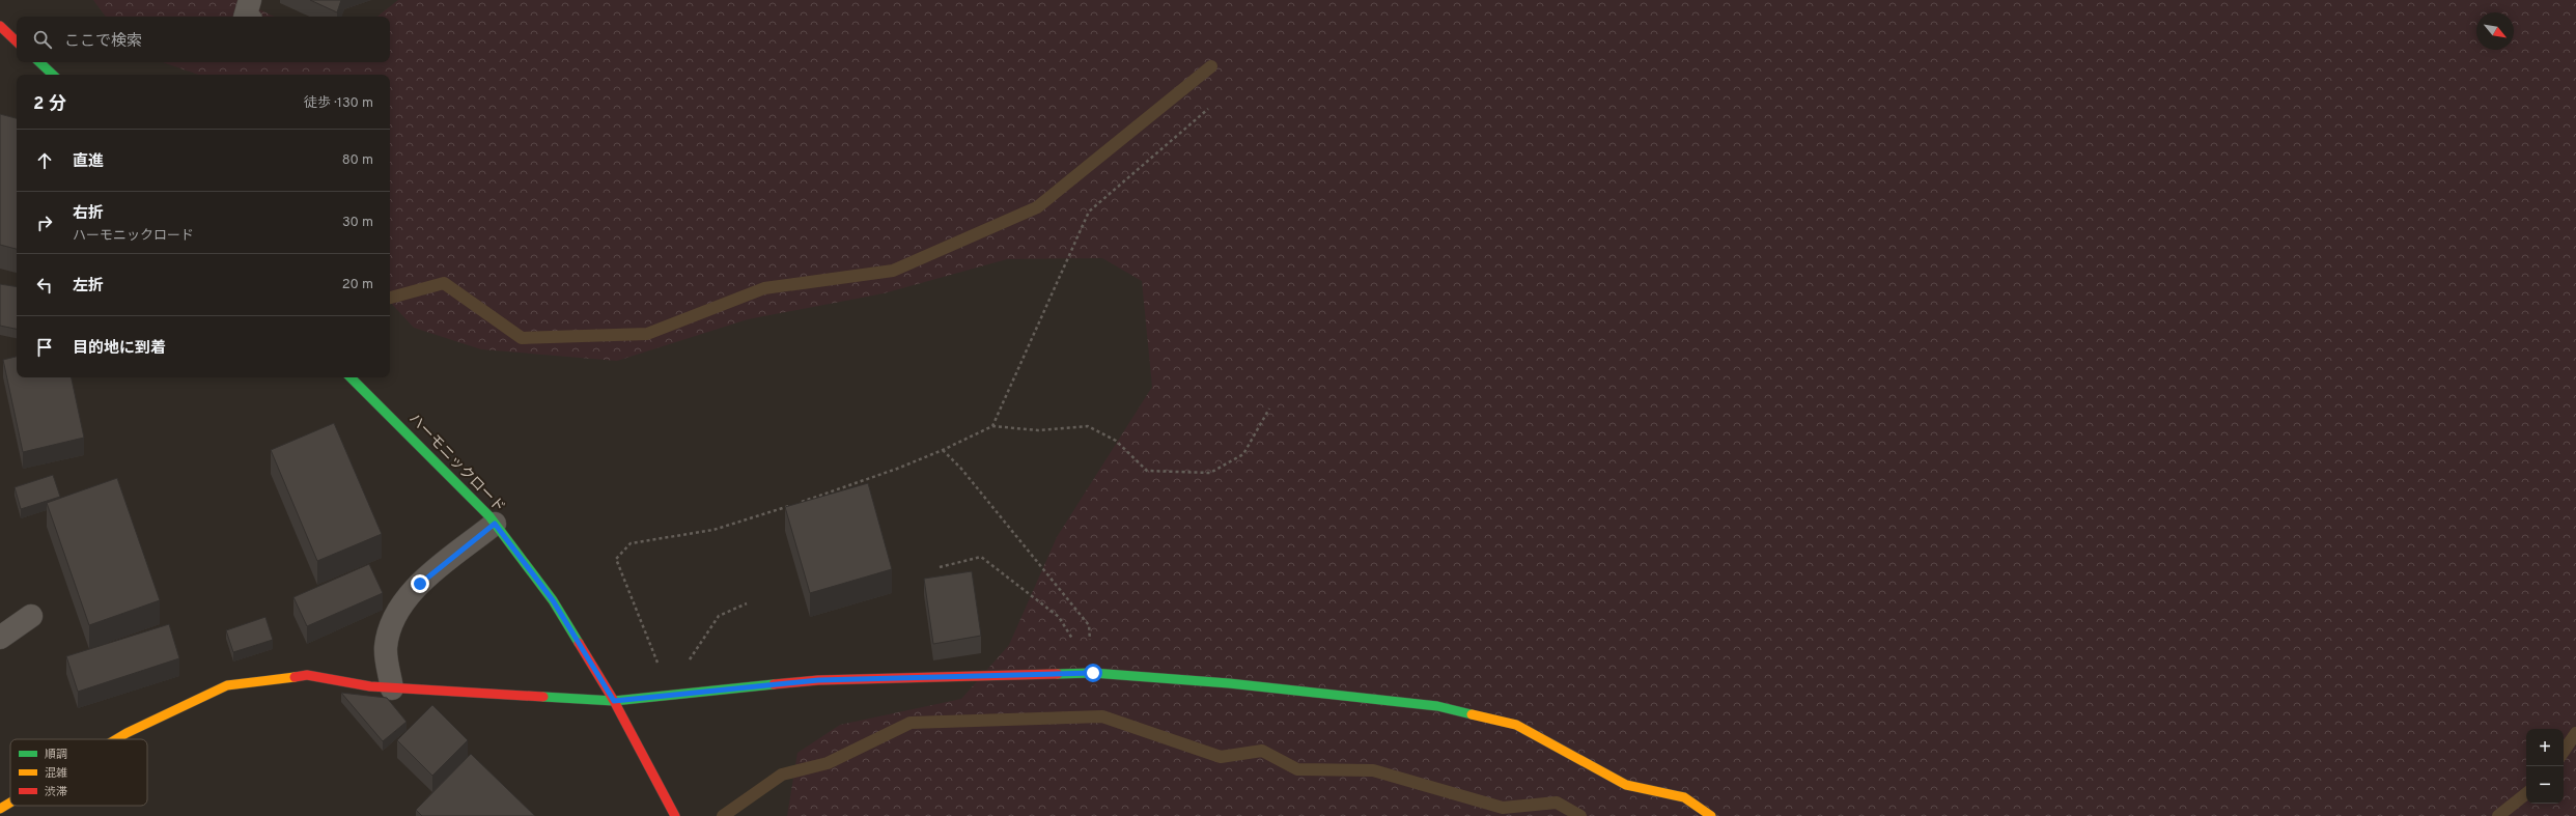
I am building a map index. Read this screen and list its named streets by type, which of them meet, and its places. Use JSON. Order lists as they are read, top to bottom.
{
  "streets": {
    "street": ["ハーモニックロード"]
  },
  "legend": ["順調", "混雑", "渋滞"],
  "north": "bottom right",
  "page": {
    "search": "ここで検索",
    "heading": ["2 分", "徒歩 · 130 m"],
    "list": [
      ["直進", "80 m"],
      ["右折", "ハーモニックロード", "30 m"],
      ["左折", "20 m"],
      "目的地に到着"
    ],
    "map_buttons": ["+", "−"]
  }
}
